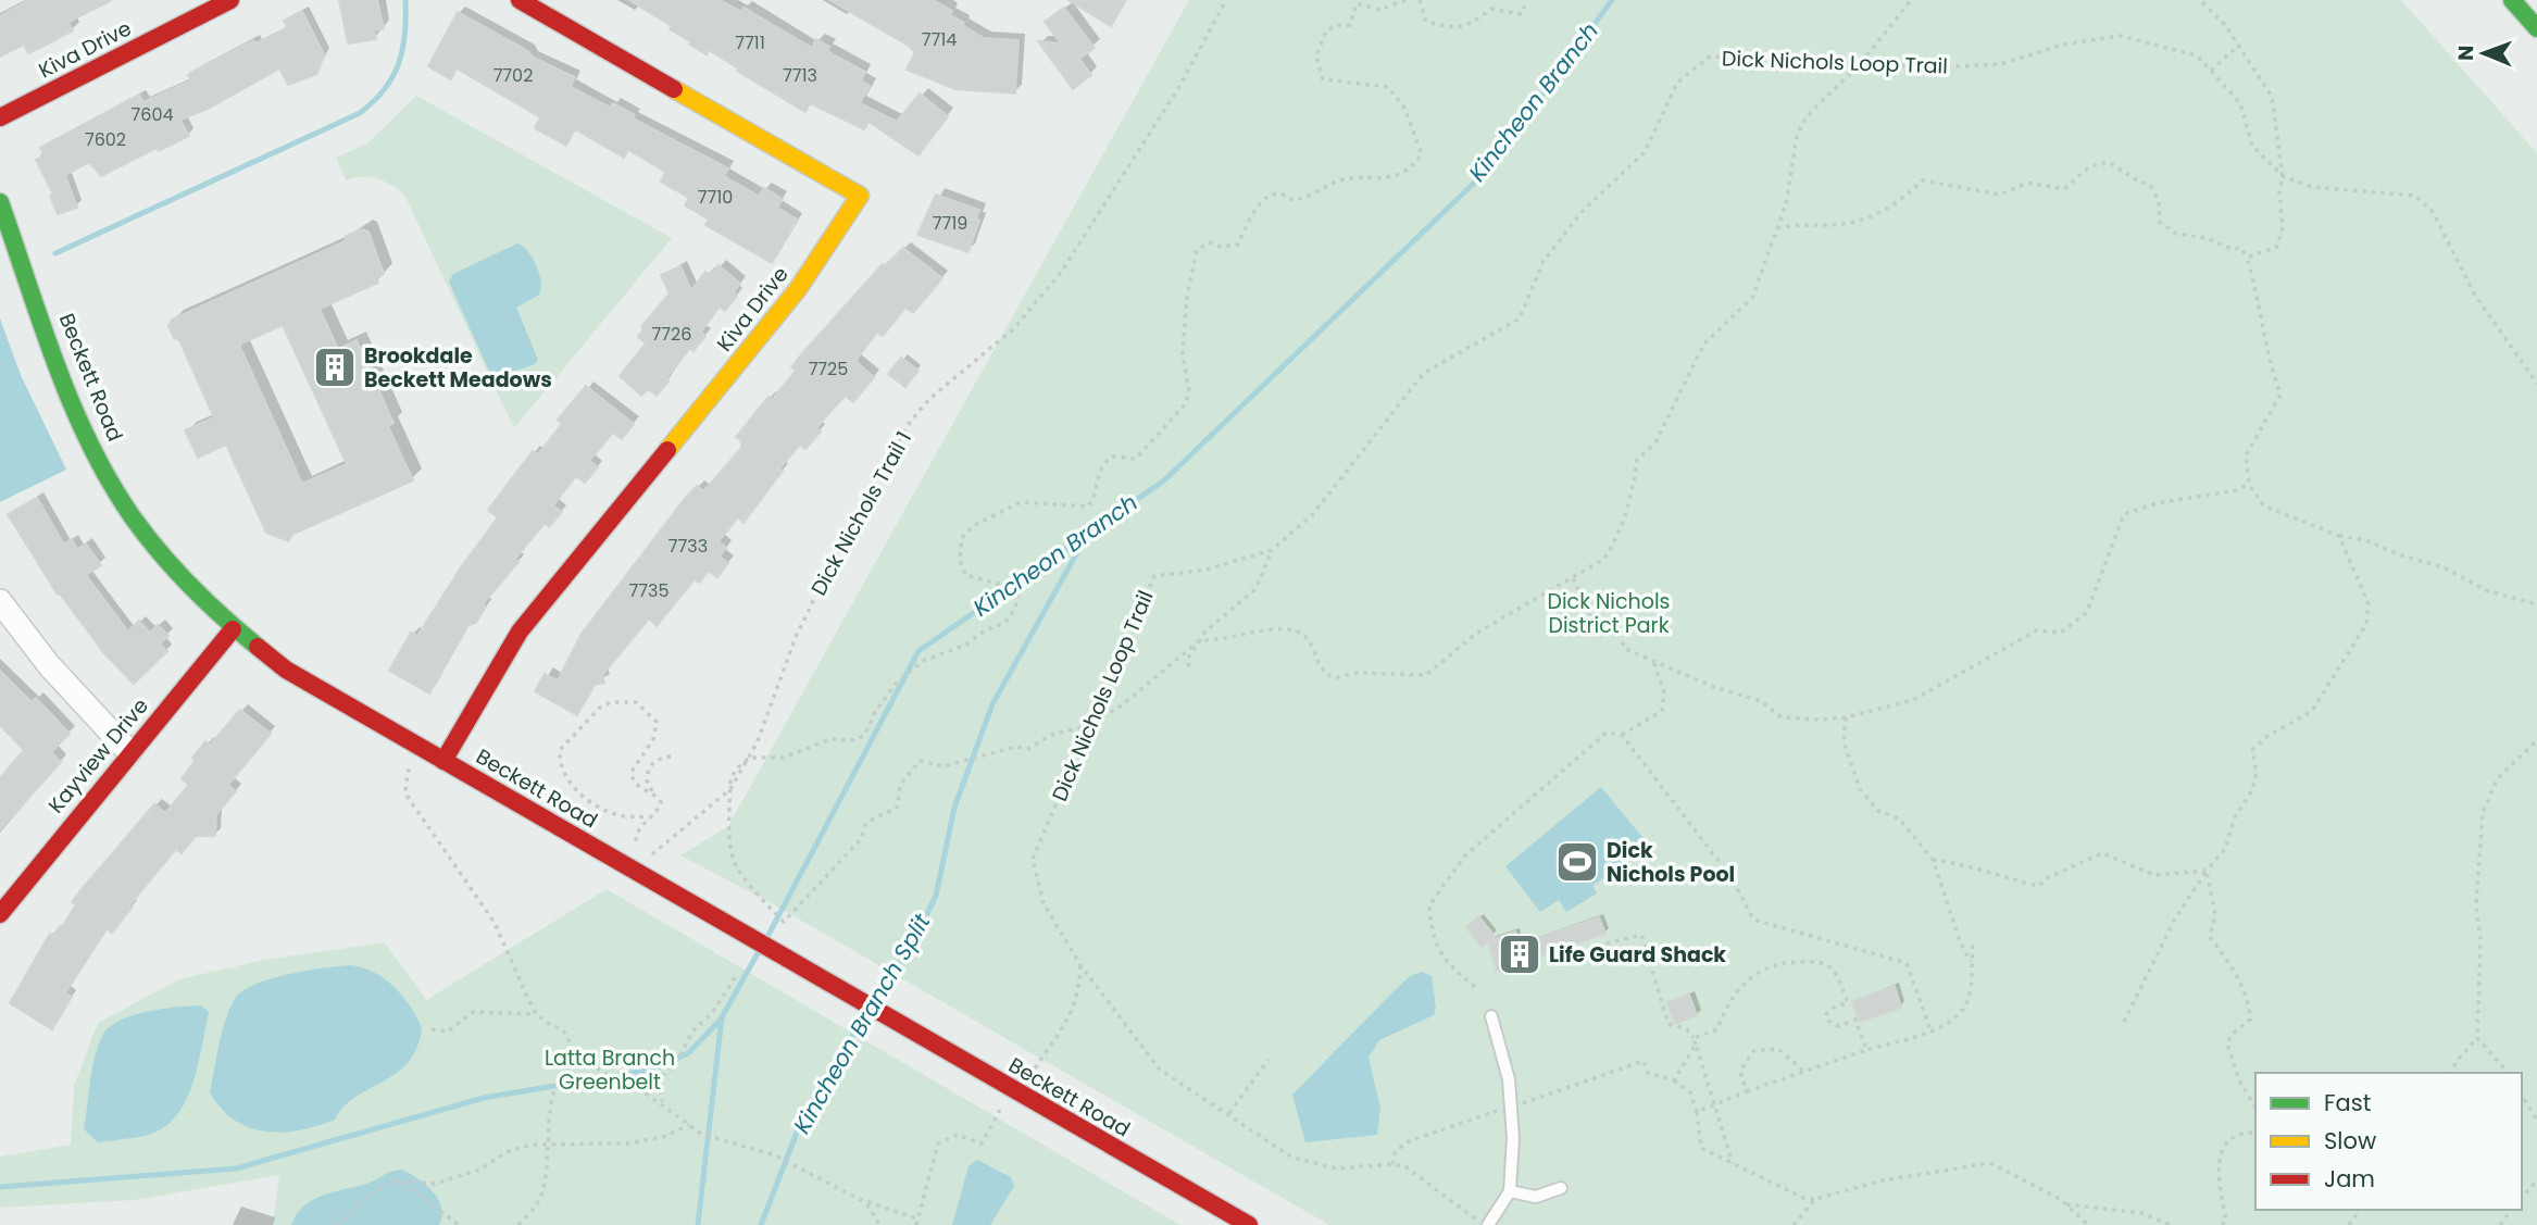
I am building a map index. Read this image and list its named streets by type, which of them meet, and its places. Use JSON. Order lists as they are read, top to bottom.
{
  "streets": {
    "main road": ["Kiva Drive", "Beckett Road", "Kayview Drive"],
    "path": ["Dick Nichols Loop Trail", "Dick Nichols Trail 1"]
  },
  "crossings": [
    ["Kiva Drive", "Beckett Road"],
    ["Beckett Road", "Kayview Drive"]
  ],
  "water": ["Kincheon Branch", "Kincheon Branch Split"],
  "parks": ["Dick Nichols District Park", "Latta Branch Greenbelt"],
  "places": {
    "building": ["Brookdale Beckett Meadows", "Life Guard Shack"],
    "sports": ["Dick Nichols Pool"]
  },
  "house_numbers": [
    "7714",
    "7711",
    "7702",
    "7713",
    "7604",
    "7602",
    "7710",
    "7719",
    "7726",
    "7725",
    "7733",
    "7735"
  ],
  "legend": ["Fast", "Slow", "Jam"],
  "north": "left"
}
